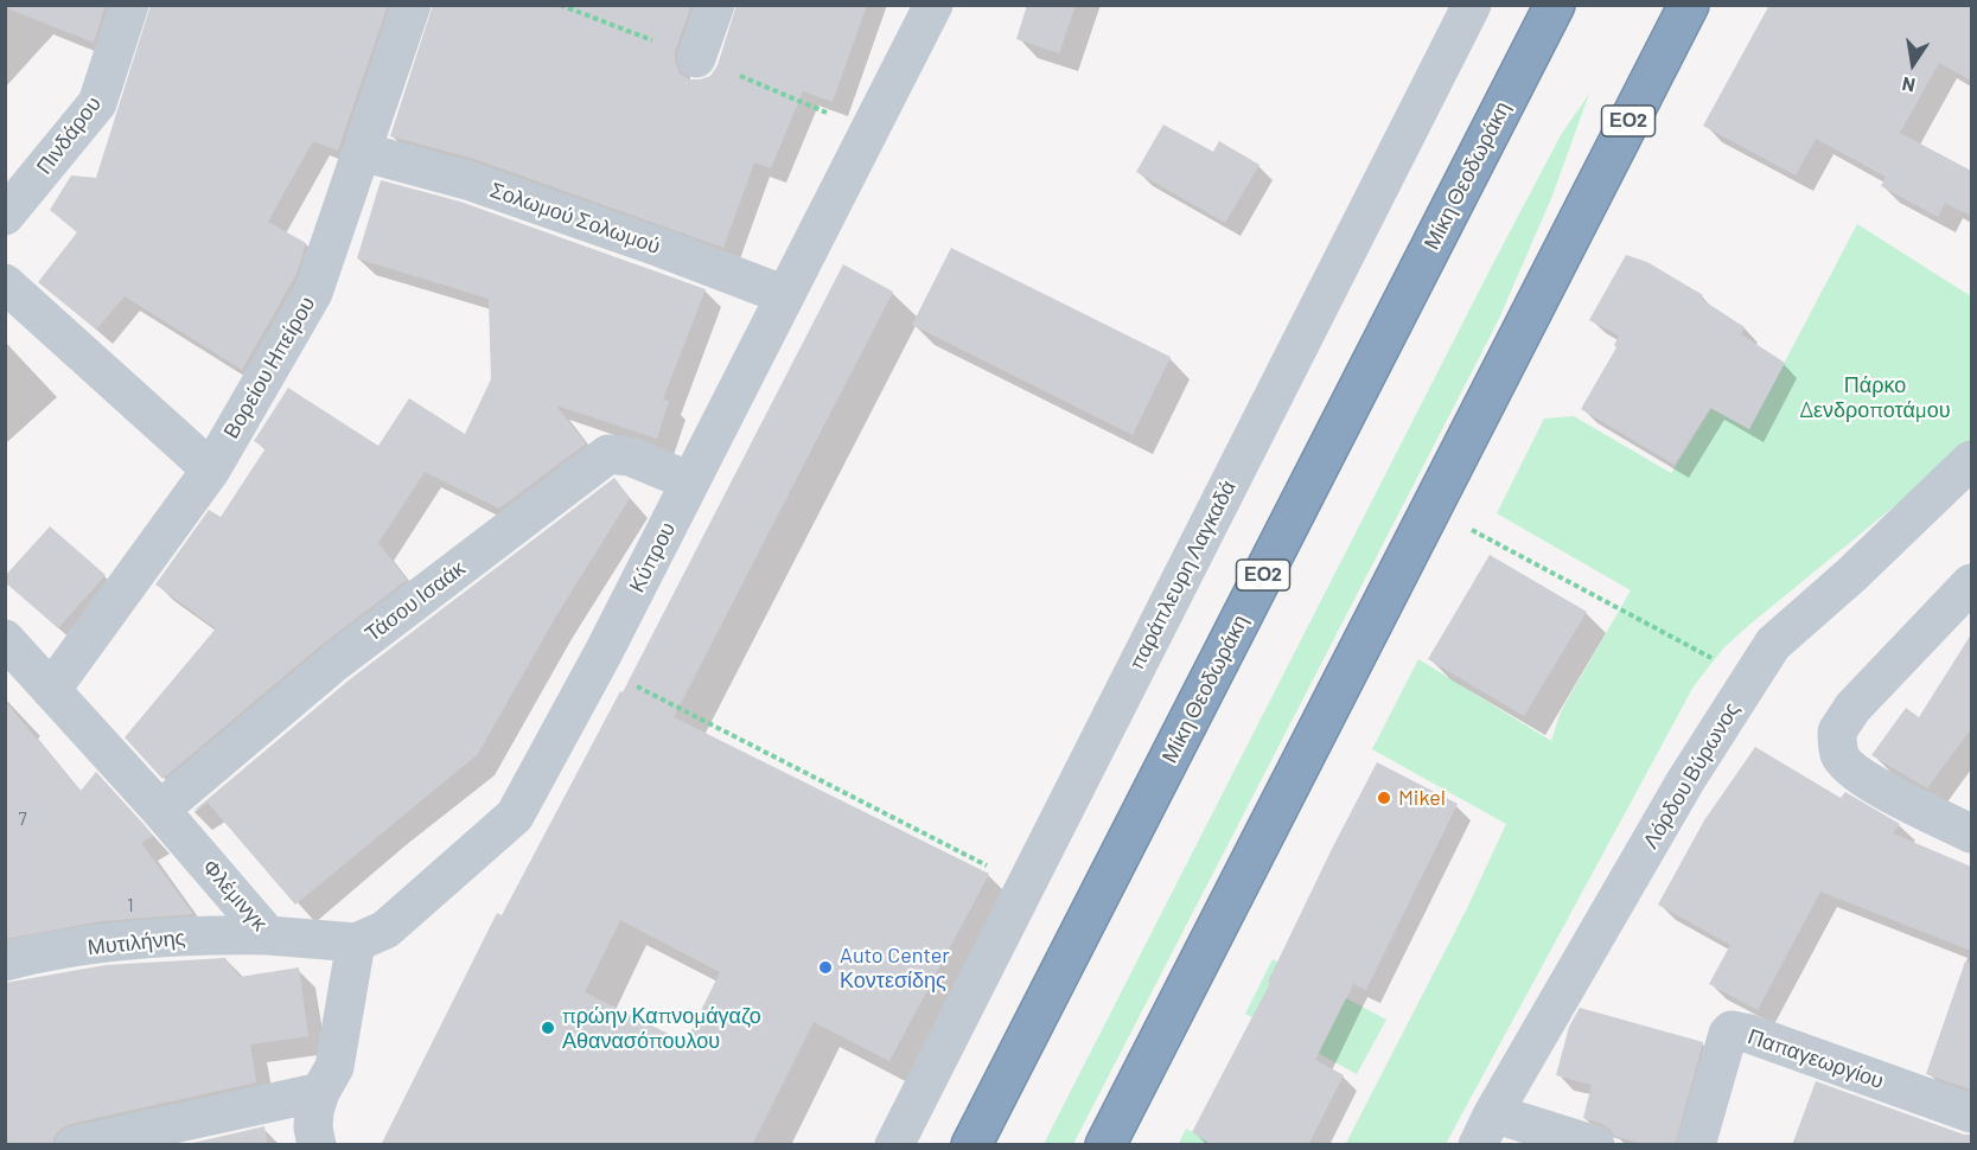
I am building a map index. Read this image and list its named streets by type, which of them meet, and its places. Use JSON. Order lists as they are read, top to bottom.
{
  "streets": {
    "highway": ["ΕΟ2", "Μίκη Θεοδωράκη"],
    "street": [
      "Πινδάρου",
      "Σολωμού Σολωμού",
      "Βορείου Ηπείρου",
      "Κύπρου",
      "παράπλευρη Λαγκαδά",
      "Τάσου Ισαάκ",
      "Λόρδου Βύρωνος",
      "Φλέμινγκ",
      "Μυτιλήνης",
      "Παπαγεωργίου"
    ]
  },
  "crossings": [
    ["Σολωμού Σολωμού", "Βορείου Ηπείρου"],
    ["Σολωμού Σολωμού", "Κύπρου"],
    ["Βορείου Ηπείρου", "Φλέμινγκ"],
    ["Κύπρου", "Τάσου Ισαάκ"],
    ["Κύπρου", "Φλέμινγκ"],
    ["Τάσου Ισαάκ", "Φλέμινγκ"],
    ["Φλέμινγκ", "Μυτιλήνης"]
  ],
  "parks": ["Πάρκο Δενδροποτάμου"],
  "places": ["Mikel", "Auto Center Κοντεσίδης", "πρώην Καπνομάγαζο Αθανασόπουλου"],
  "house_numbers": ["7", "1"],
  "north": "bottom"
}
